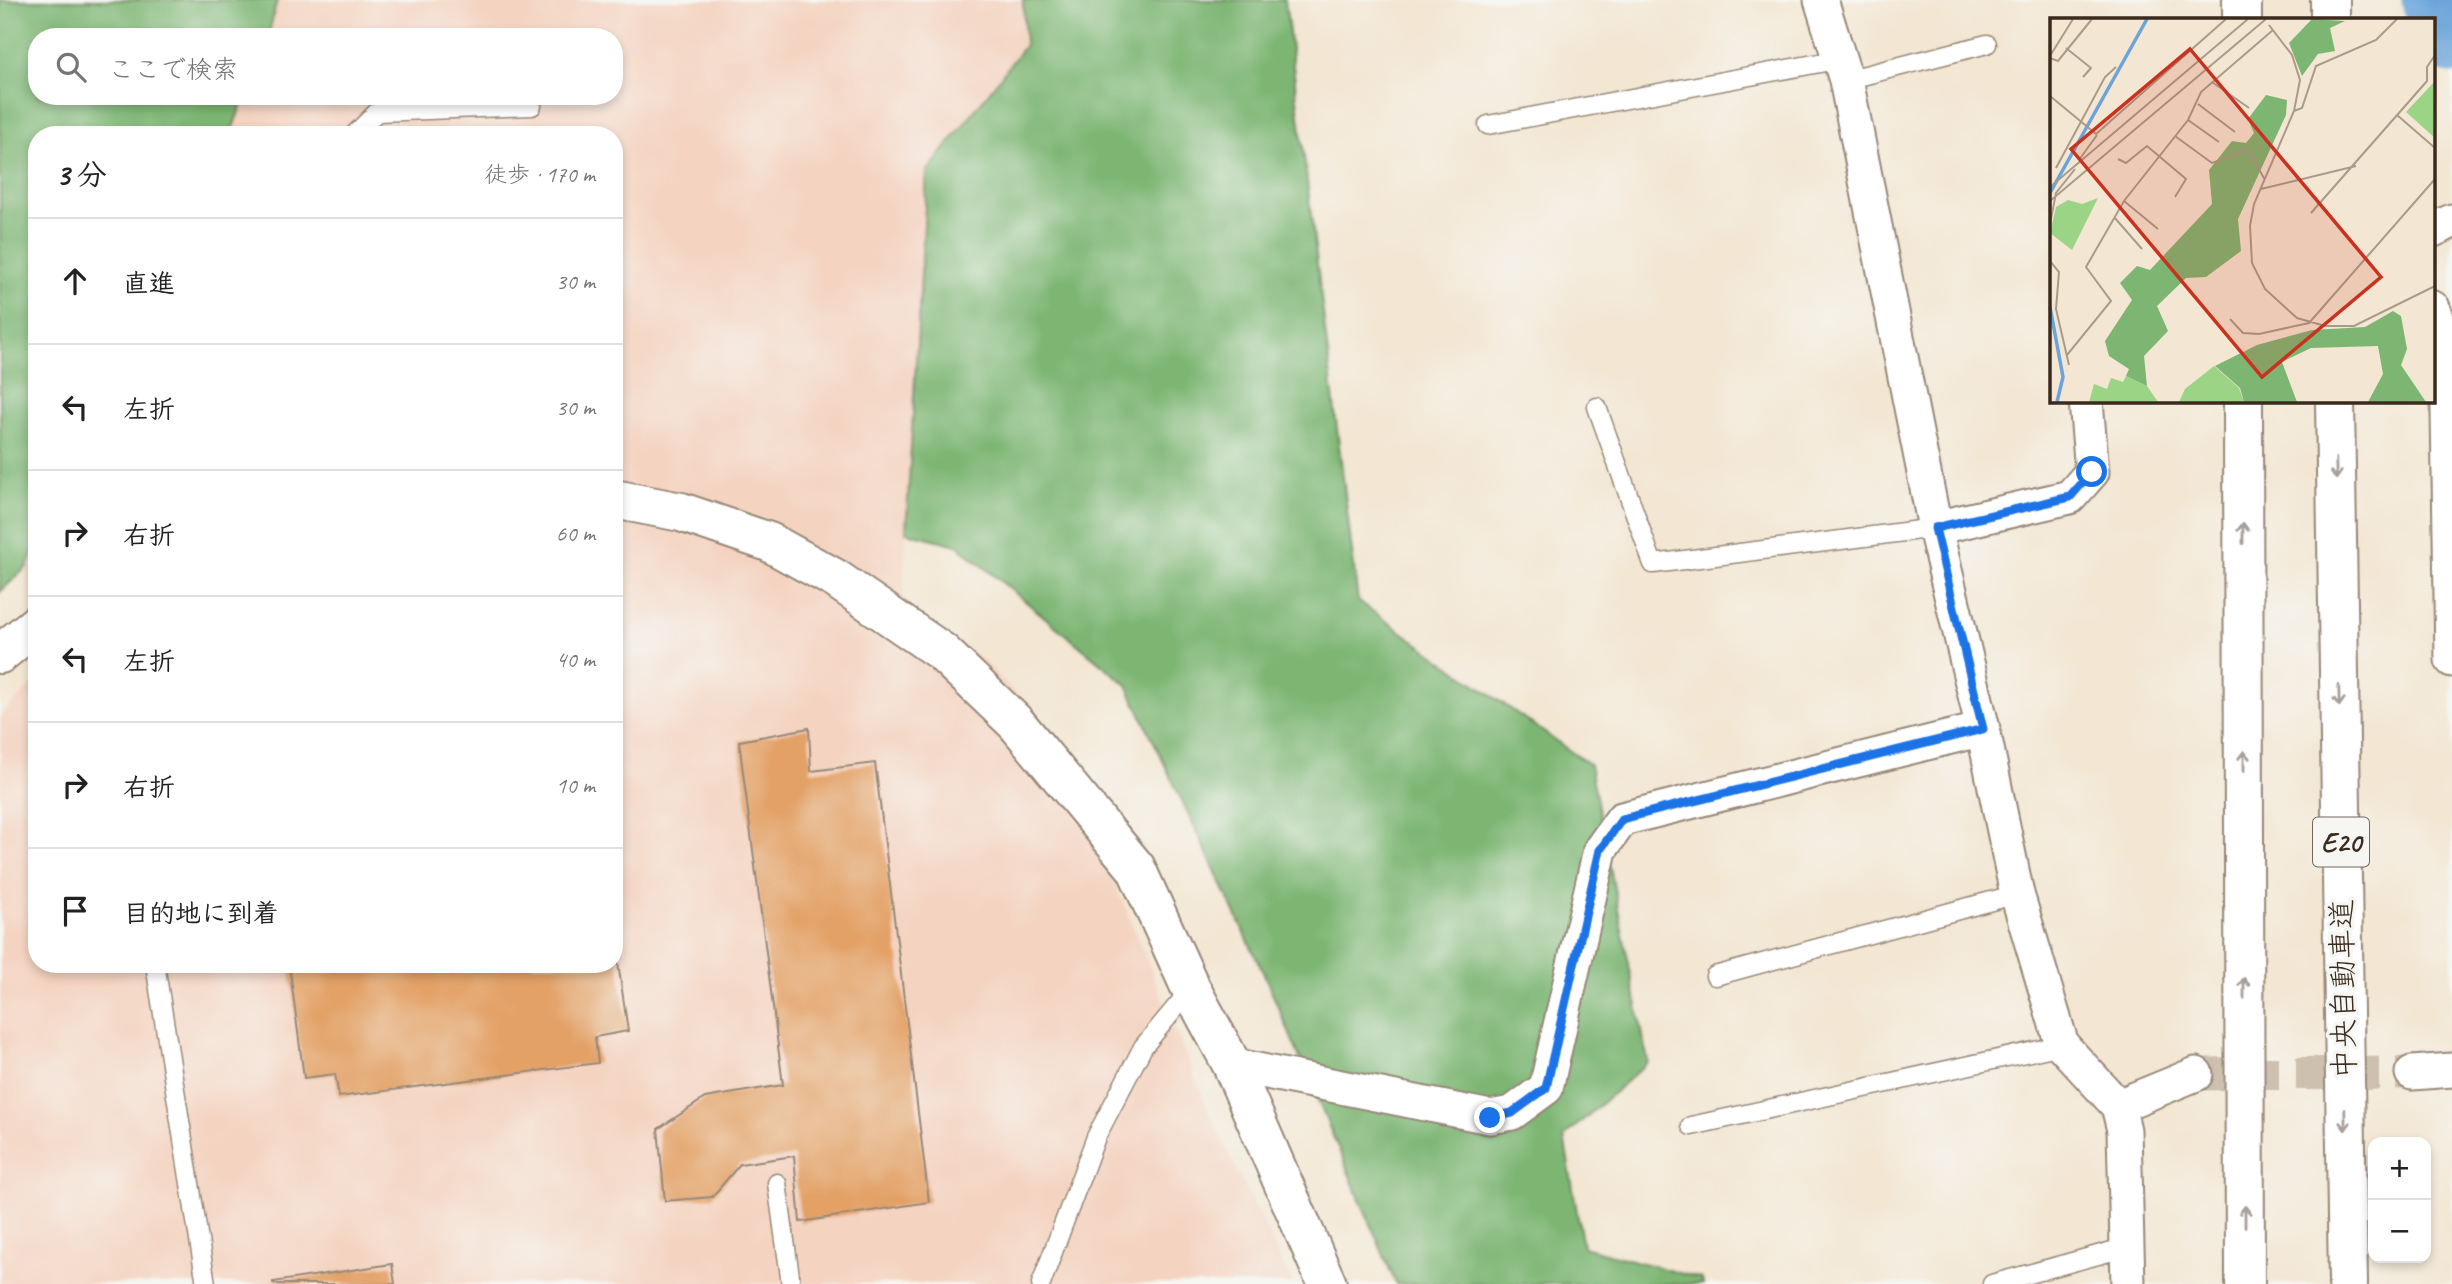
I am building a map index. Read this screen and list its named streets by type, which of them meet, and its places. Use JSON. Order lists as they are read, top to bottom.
{
  "streets": {
    "main road": ["E20", "中央自動車道"]
  },
  "page": {
    "search": "ここで検索",
    "heading": ["3 分", "徒歩 · 170 m"],
    "list": [
      ["直進", "30 m"],
      ["左折", "30 m"],
      ["右折", "60 m"],
      ["左折", "40 m"],
      ["右折", "10 m"],
      "目的地に到着"
    ],
    "map_buttons": ["+", "−"]
  }
}
